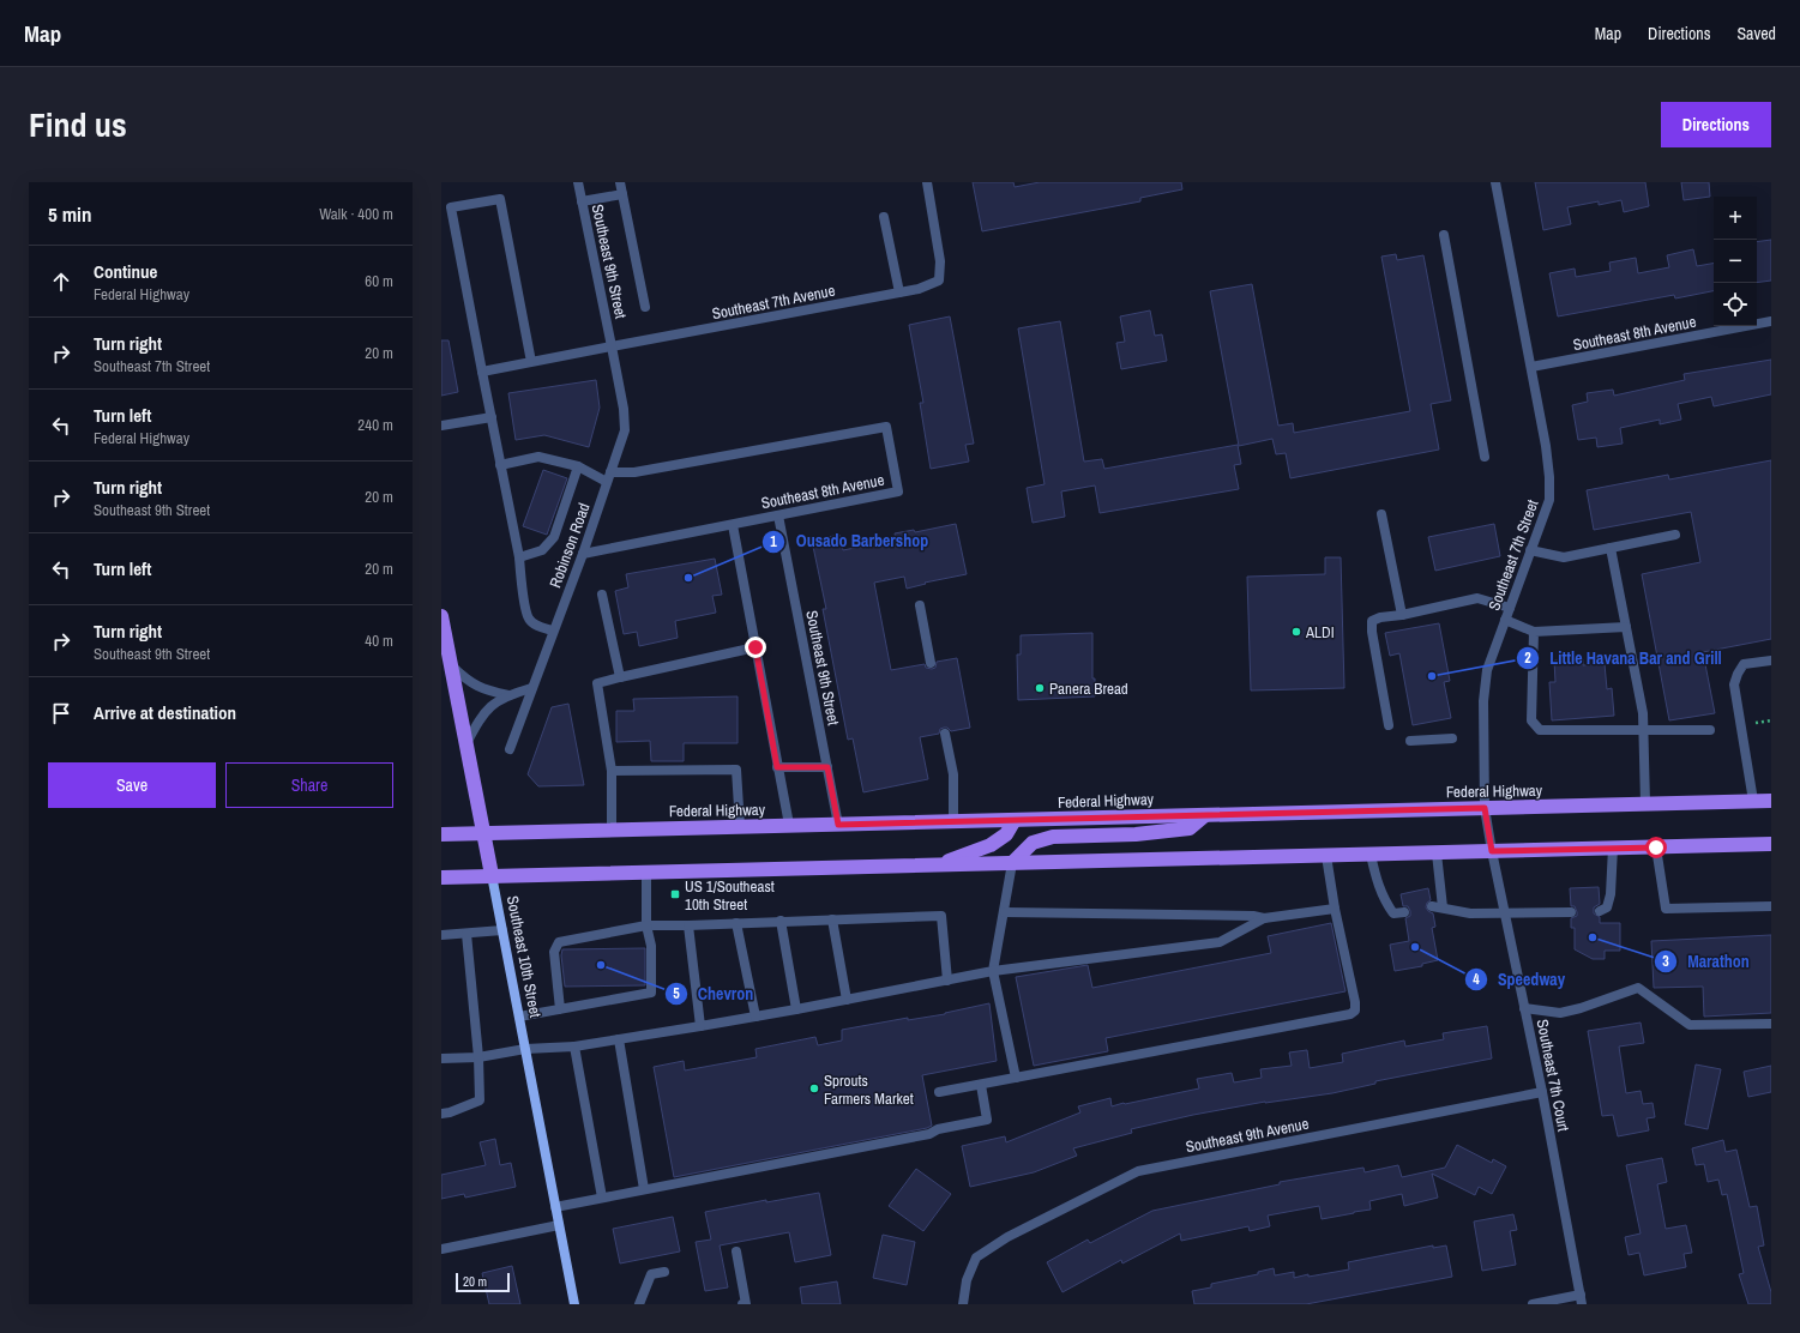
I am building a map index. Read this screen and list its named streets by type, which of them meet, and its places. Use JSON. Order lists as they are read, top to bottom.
{
  "streets": {
    "main road": ["Federal Highway", "Southeast 10th Street"],
    "street": [
      "Southeast 9th Street",
      "Southeast 7th Avenue",
      "Southeast 8th Avenue",
      "Robinson Road",
      "Southeast 7th Street",
      "Southeast 7th Court",
      "Southeast 9th Avenue"
    ]
  },
  "crossings": [
    ["Southeast 9th Street", "Southeast 7th Avenue"],
    ["Southeast 9th Street", "Southeast 8th Avenue"],
    ["Southeast 9th Street", "Robinson Road"],
    ["Southeast 9th Street", "Federal Highway"],
    ["Southeast 7th Avenue", "Robinson Road"],
    ["Southeast 8th Avenue", "Robinson Road"],
    ["Southeast 8th Avenue", "Southeast 7th Street"],
    ["Southeast 7th Street", "Federal Highway"],
    ["Southeast 7th Street", "Southeast 7th Court"],
    ["Federal Highway", "Southeast 10th Street"],
    ["Southeast 7th Court", "Southeast 9th Avenue"]
  ],
  "places": {
    "other": [
      "Ousado Barbershop",
      "ALDI",
      "Little Havana Bar and Grill",
      "Panera Bread",
      "Marathon",
      "Speedway",
      "Chevron",
      "Sprouts Farmers Market"
    ],
    "transit": ["US 1/Southeast 10th Street"]
  },
  "scale_bar": "20 m",
  "page": {
    "header": "Map",
    "nav": ["Map", "Directions", "Saved"],
    "title": "Find us",
    "buttons": [
      "Directions",
      ["Save", "Share"]
    ],
    "heading": ["5 min", "Walk · 400 m"],
    "map_buttons": ["+", "−"],
    "list": [
      ["Continue", "Federal Highway", "60 m"],
      ["Turn right", "Southeast 7th Street", "20 m"],
      ["Turn left", "Federal Highway", "240 m"],
      ["Turn right", "Southeast 9th Street", "20 m"],
      ["Turn left", "20 m"],
      ["Turn right", "Southeast 9th Street", "40 m"],
      "Arrive at destination"
    ],
    "scale": "20 m"
  }
}
